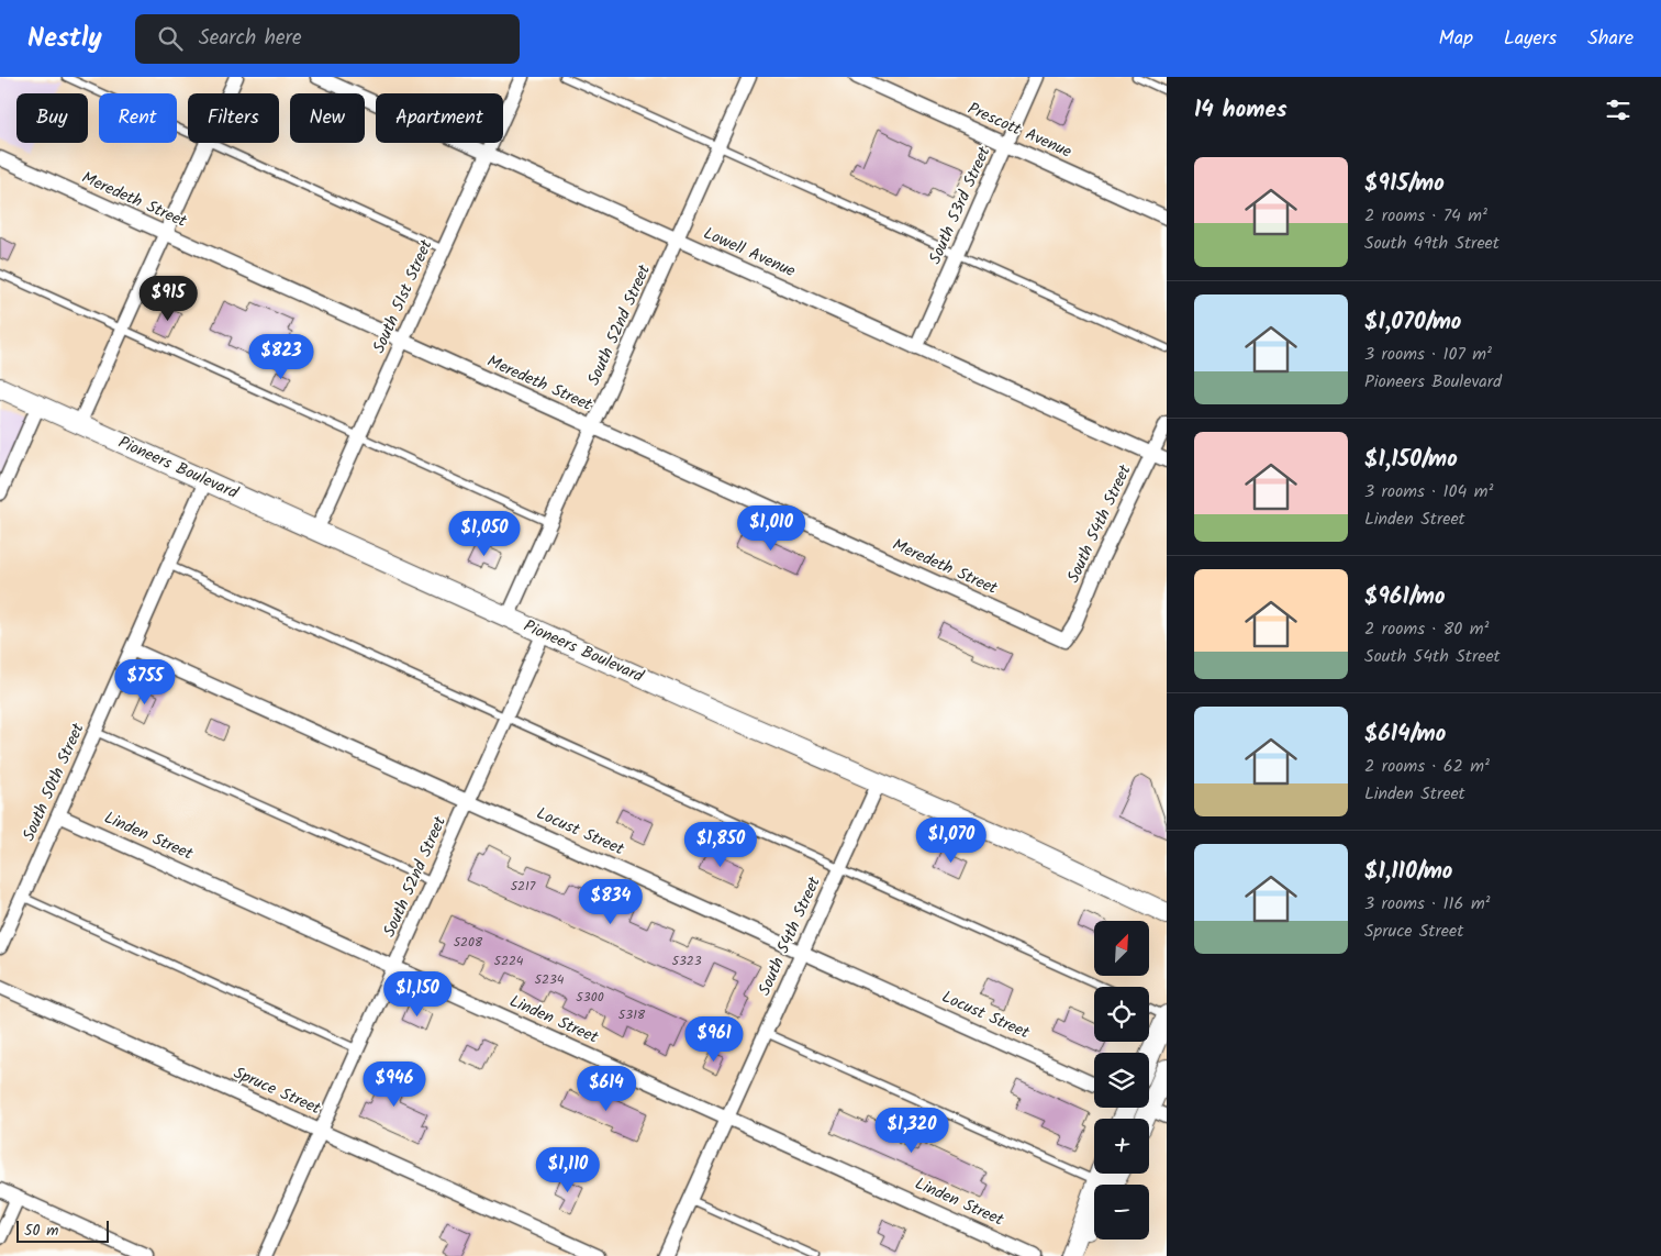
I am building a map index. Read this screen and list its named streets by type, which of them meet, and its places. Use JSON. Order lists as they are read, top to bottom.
{
  "streets": {
    "main road": ["Pioneers Boulevard"],
    "street": [
      "Prescott Avenue",
      "Meredeth Street",
      "South 53rd Street",
      "Lowell Avenue",
      "South 51st Street",
      "South 52nd Street",
      "South 54th Street",
      "South 50th Street",
      "Locust Street",
      "Linden Street",
      "Spruce Street"
    ]
  },
  "crossings": [
    ["Prescott Avenue", "South 53rd Street"],
    ["Meredeth Street", "South 51st Street"],
    ["Meredeth Street", "South 52nd Street"],
    ["Meredeth Street", "South 54th Street"],
    ["South 53rd Street", "Lowell Avenue"],
    ["Lowell Avenue", "South 51st Street"],
    ["Lowell Avenue", "South 52nd Street"],
    ["Lowell Avenue", "South 54th Street"],
    ["South 51st Street", "Pioneers Boulevard"],
    ["South 52nd Street", "Pioneers Boulevard"],
    ["South 52nd Street", "Locust Street"],
    ["South 52nd Street", "Linden Street"],
    ["South 52nd Street", "Spruce Street"],
    ["Pioneers Boulevard", "South 54th Street"],
    ["Pioneers Boulevard", "South 50th Street"],
    ["South 54th Street", "Locust Street"],
    ["South 54th Street", "Linden Street"],
    ["South 50th Street", "Locust Street"],
    ["South 50th Street", "Linden Street"]
  ],
  "house_numbers": [
    "5217",
    "5208",
    "5224",
    "5323",
    "5234",
    "5300",
    "5318"
  ],
  "scale_bar": "50 m",
  "north": "top right",
  "page": {
    "header": "Nestly",
    "search": "Search here",
    "nav": ["Map", "Layers", "Share"],
    "heading": "14 homes",
    "chip": [
      "Buy",
      "Rent",
      "Filters",
      "New",
      "Apartment"
    ],
    "list": [
      {
        "name": "$915/mo",
        "note": "2 rooms · 74 m² · South 49th Street"
      },
      {
        "name": "$1,070/mo",
        "note": "3 rooms · 107 m² · Pioneers Boulevard"
      },
      {
        "name": "$1,150/mo",
        "note": "3 rooms · 104 m² · Linden Street"
      },
      {
        "name": "$961/mo",
        "note": "2 rooms · 80 m² · South 54th Street"
      },
      {
        "name": "$614/mo",
        "note": "2 rooms · 62 m² · Linden Street"
      },
      {
        "name": "$1,110/mo",
        "note": "3 rooms · 116 m² · Spruce Street"
      }
    ],
    "price": [
      "$915",
      "$823",
      "$1,010",
      "$1,050",
      "$755",
      "$1,070",
      "$1,850",
      "$834",
      "$1,150",
      "$961",
      "$946",
      "$614",
      "$1,320",
      "$1,110"
    ],
    "map_buttons": ["+", "−"],
    "scale": "50 m"
  }
}
